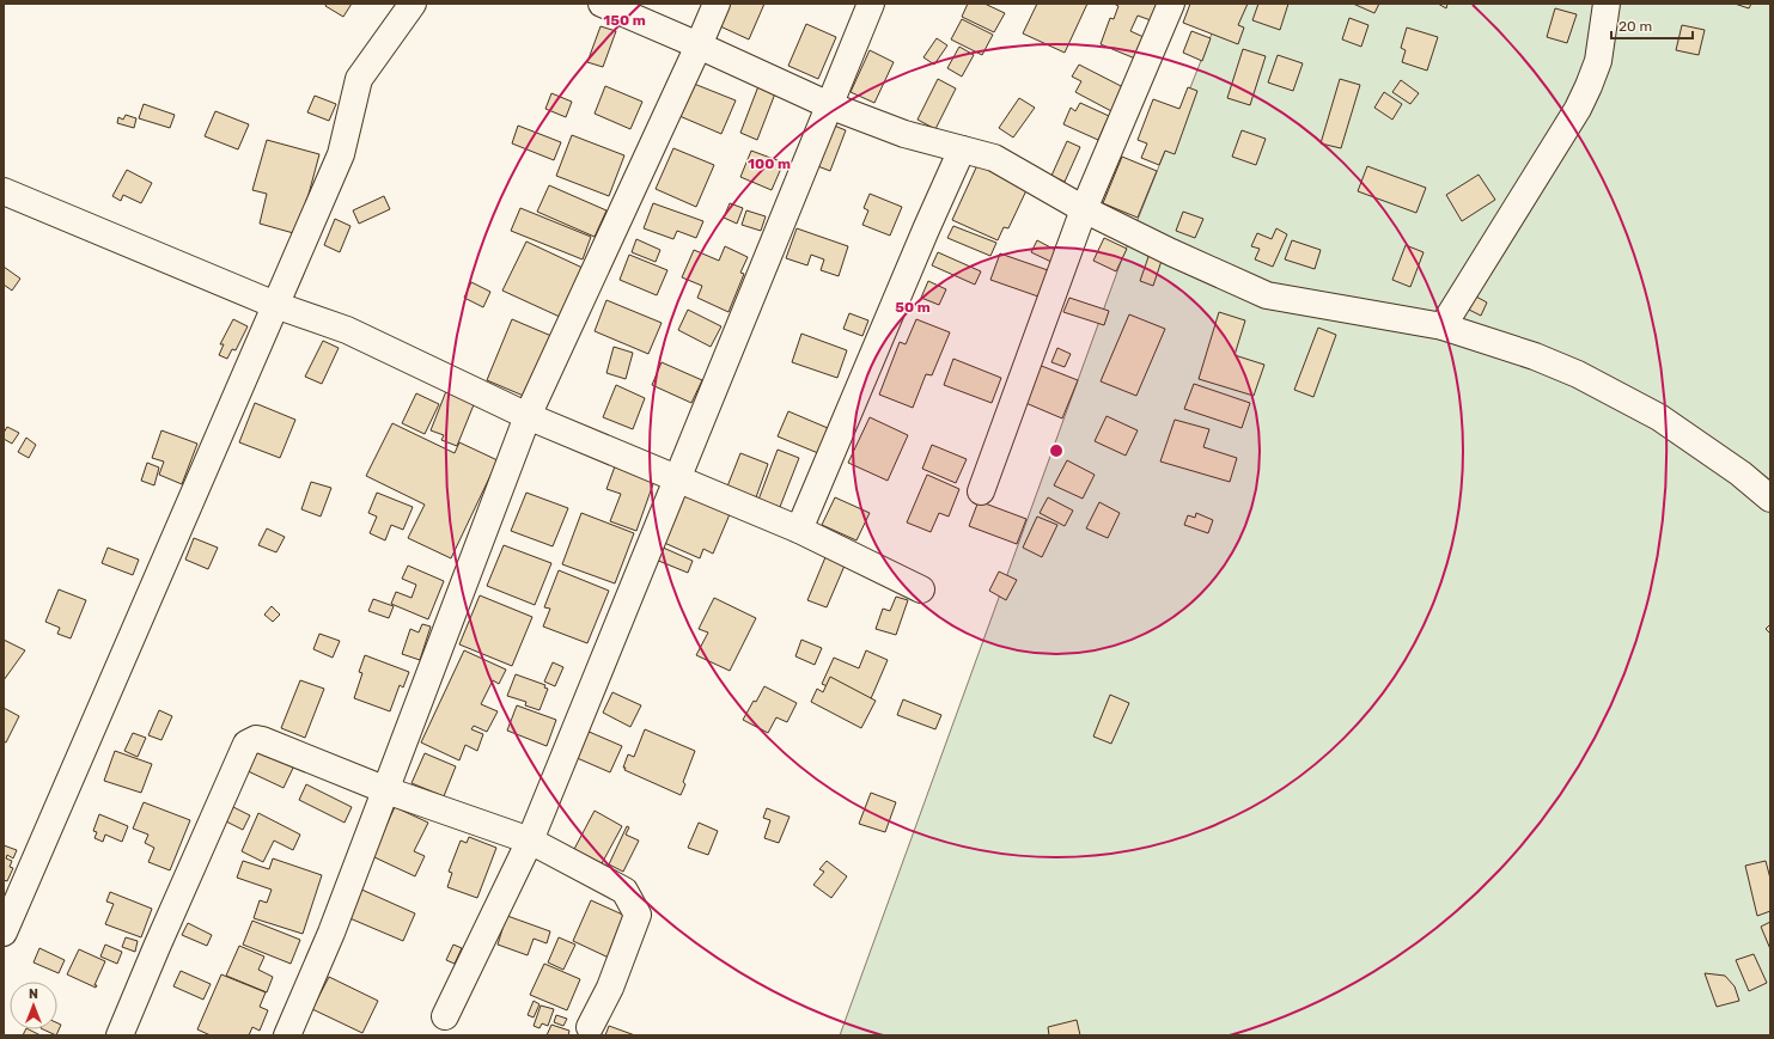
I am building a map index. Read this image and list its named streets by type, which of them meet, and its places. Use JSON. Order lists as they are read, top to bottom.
{
  "scale_bar": "20 m",
  "north": "top",
  "rings": ["150 m", "100 m", "50 m"]
}
